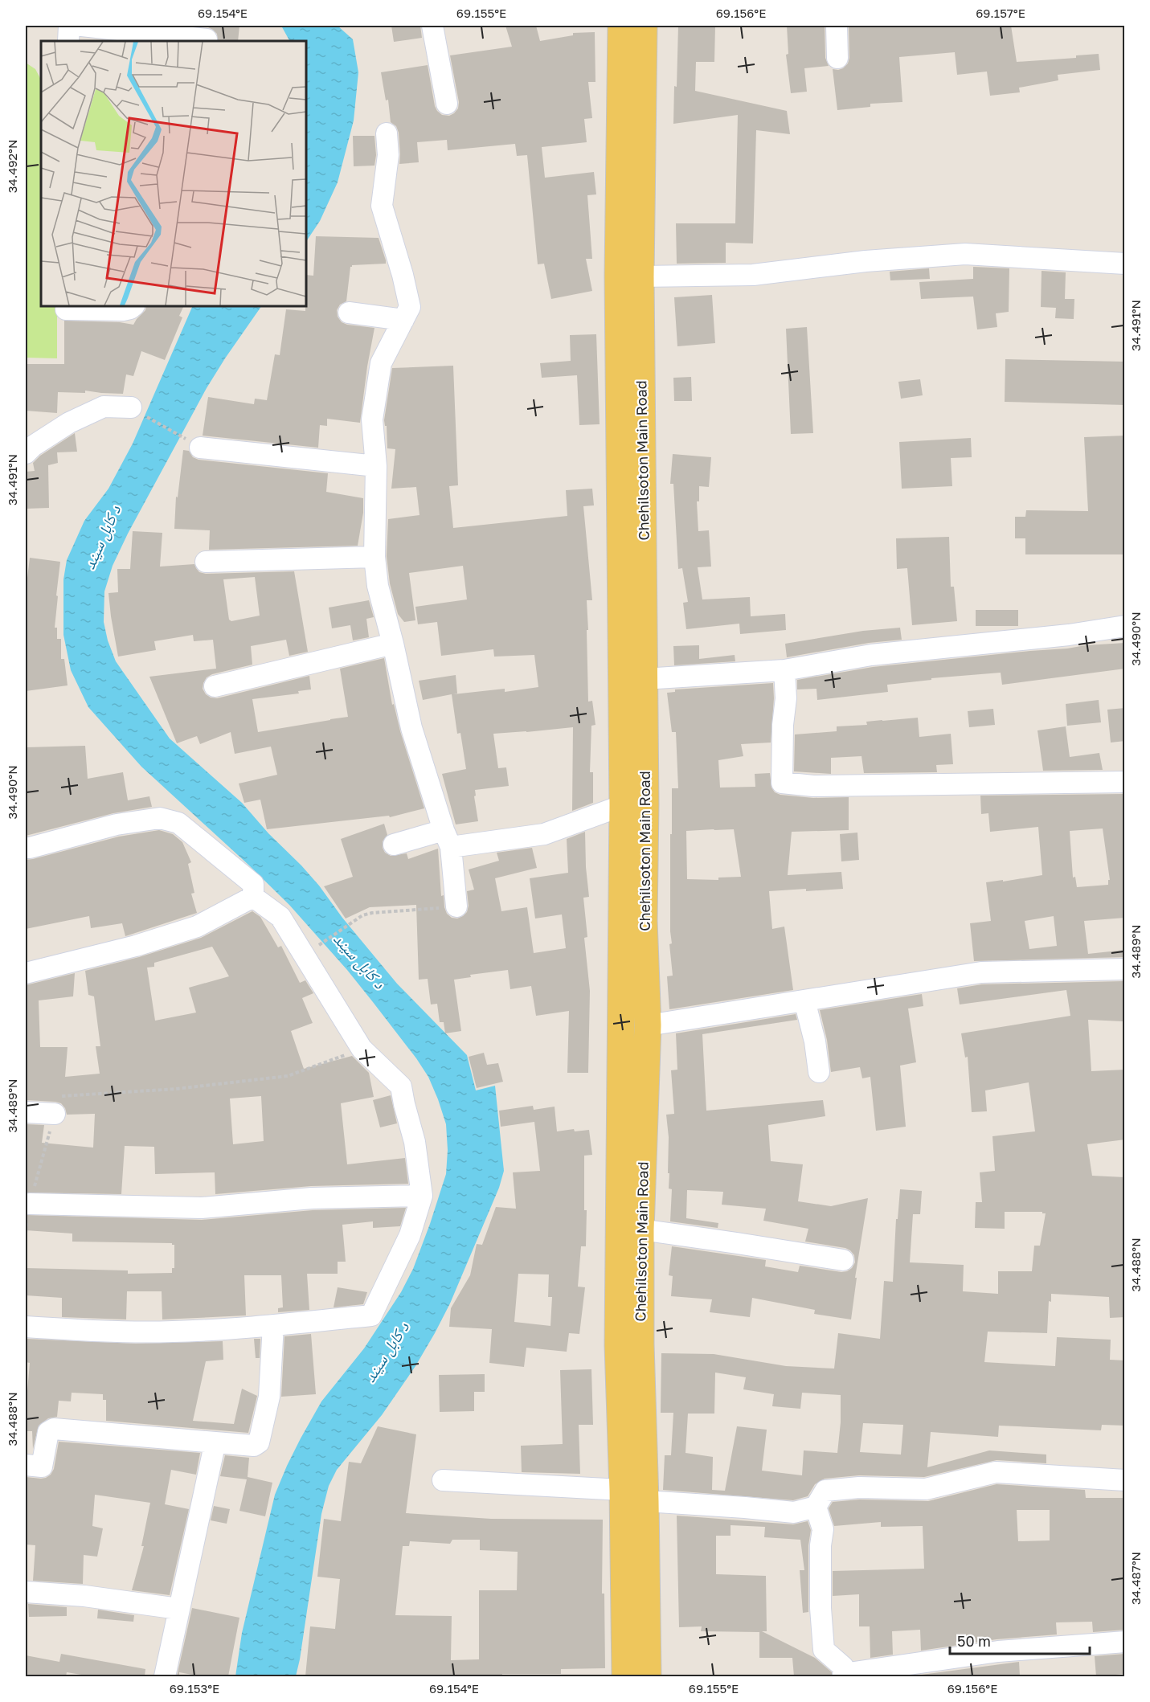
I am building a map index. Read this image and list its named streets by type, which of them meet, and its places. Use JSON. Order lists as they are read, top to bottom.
{
  "streets": {
    "main road": ["Chehilsoton Main Road"]
  },
  "water": ["د کابل سيند"],
  "scale_bar": "50 m",
  "coordinates": [
    "69.154°E",
    "69.155°E",
    "69.156°E",
    "69.157°E",
    "34.492°N",
    "34.491°N",
    "34.490°N",
    "34.489°N",
    "34.488°N",
    "34.487°N",
    "69.153°E"
  ]
}
